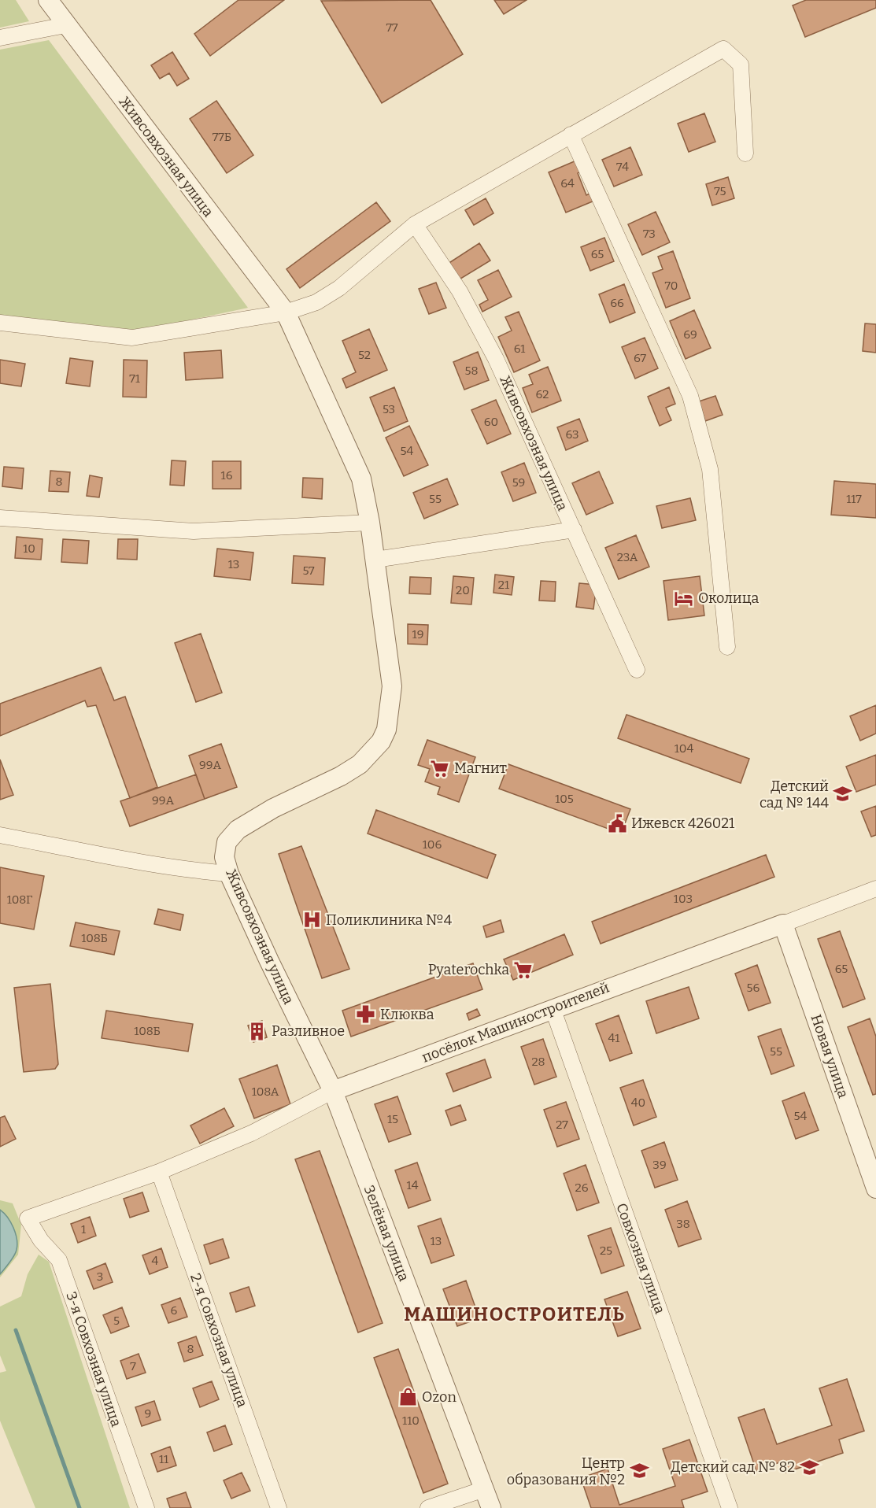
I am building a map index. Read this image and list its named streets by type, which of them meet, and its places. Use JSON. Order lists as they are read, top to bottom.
{
  "streets": {
    "street": [
      "Живсовхозная улица",
      "посёлок Машиностроителей",
      "Новая улица",
      "Зелёная улица",
      "Совхозная улица",
      "2-я Совхозная улица",
      "3-я Совхозная улица"
    ]
  },
  "crossings": [
    ["Живсовхозная улица", "посёлок Машиностроителей"],
    ["Живсовхозная улица", "Зелёная улица"],
    ["посёлок Машиностроителей", "Новая улица"],
    ["посёлок Машиностроителей", "Зелёная улица"],
    ["посёлок Машиностроителей", "Совхозная улица"],
    ["2-я Совхозная улица", "3-я Совхозная улица"]
  ],
  "districts": ["МАШИНОСТРОИТЕЛЬ"],
  "places": {
    "hotel": ["Околица"],
    "supermarket": ["Магнит", "Pyaterochka"],
    "school or university": ["Детский сад № 144", "Детский сад № 82", "Центр образования №2"],
    "public building": ["Ижевск 426021"],
    "hospital": ["Поликлиника №4"],
    "pharmacy": ["Клюква"],
    "building": ["Разливное"],
    "shop": ["Ozon"]
  },
  "house_numbers": [
    "77",
    "77Б",
    "74",
    "64",
    "75",
    "73",
    "65",
    "70",
    "66",
    "69",
    "61",
    "52",
    "67",
    "58",
    "71",
    "62",
    "53",
    "60",
    "63",
    "54",
    "16",
    "8",
    "59",
    "55",
    "117",
    "10",
    "23А",
    "13",
    "57",
    "21",
    "20",
    "19",
    "104",
    "99А",
    "105",
    "99А",
    "106",
    "103",
    "108Г",
    "108Б",
    "65",
    "56",
    "108Б",
    "41",
    "55",
    "28",
    "108А",
    "40",
    "54",
    "15",
    "27",
    "39",
    "14",
    "26",
    "38",
    "1",
    "13",
    "25",
    "4",
    "3",
    "6",
    "5",
    "8",
    "7",
    "9",
    "110",
    "11"
  ]
}
